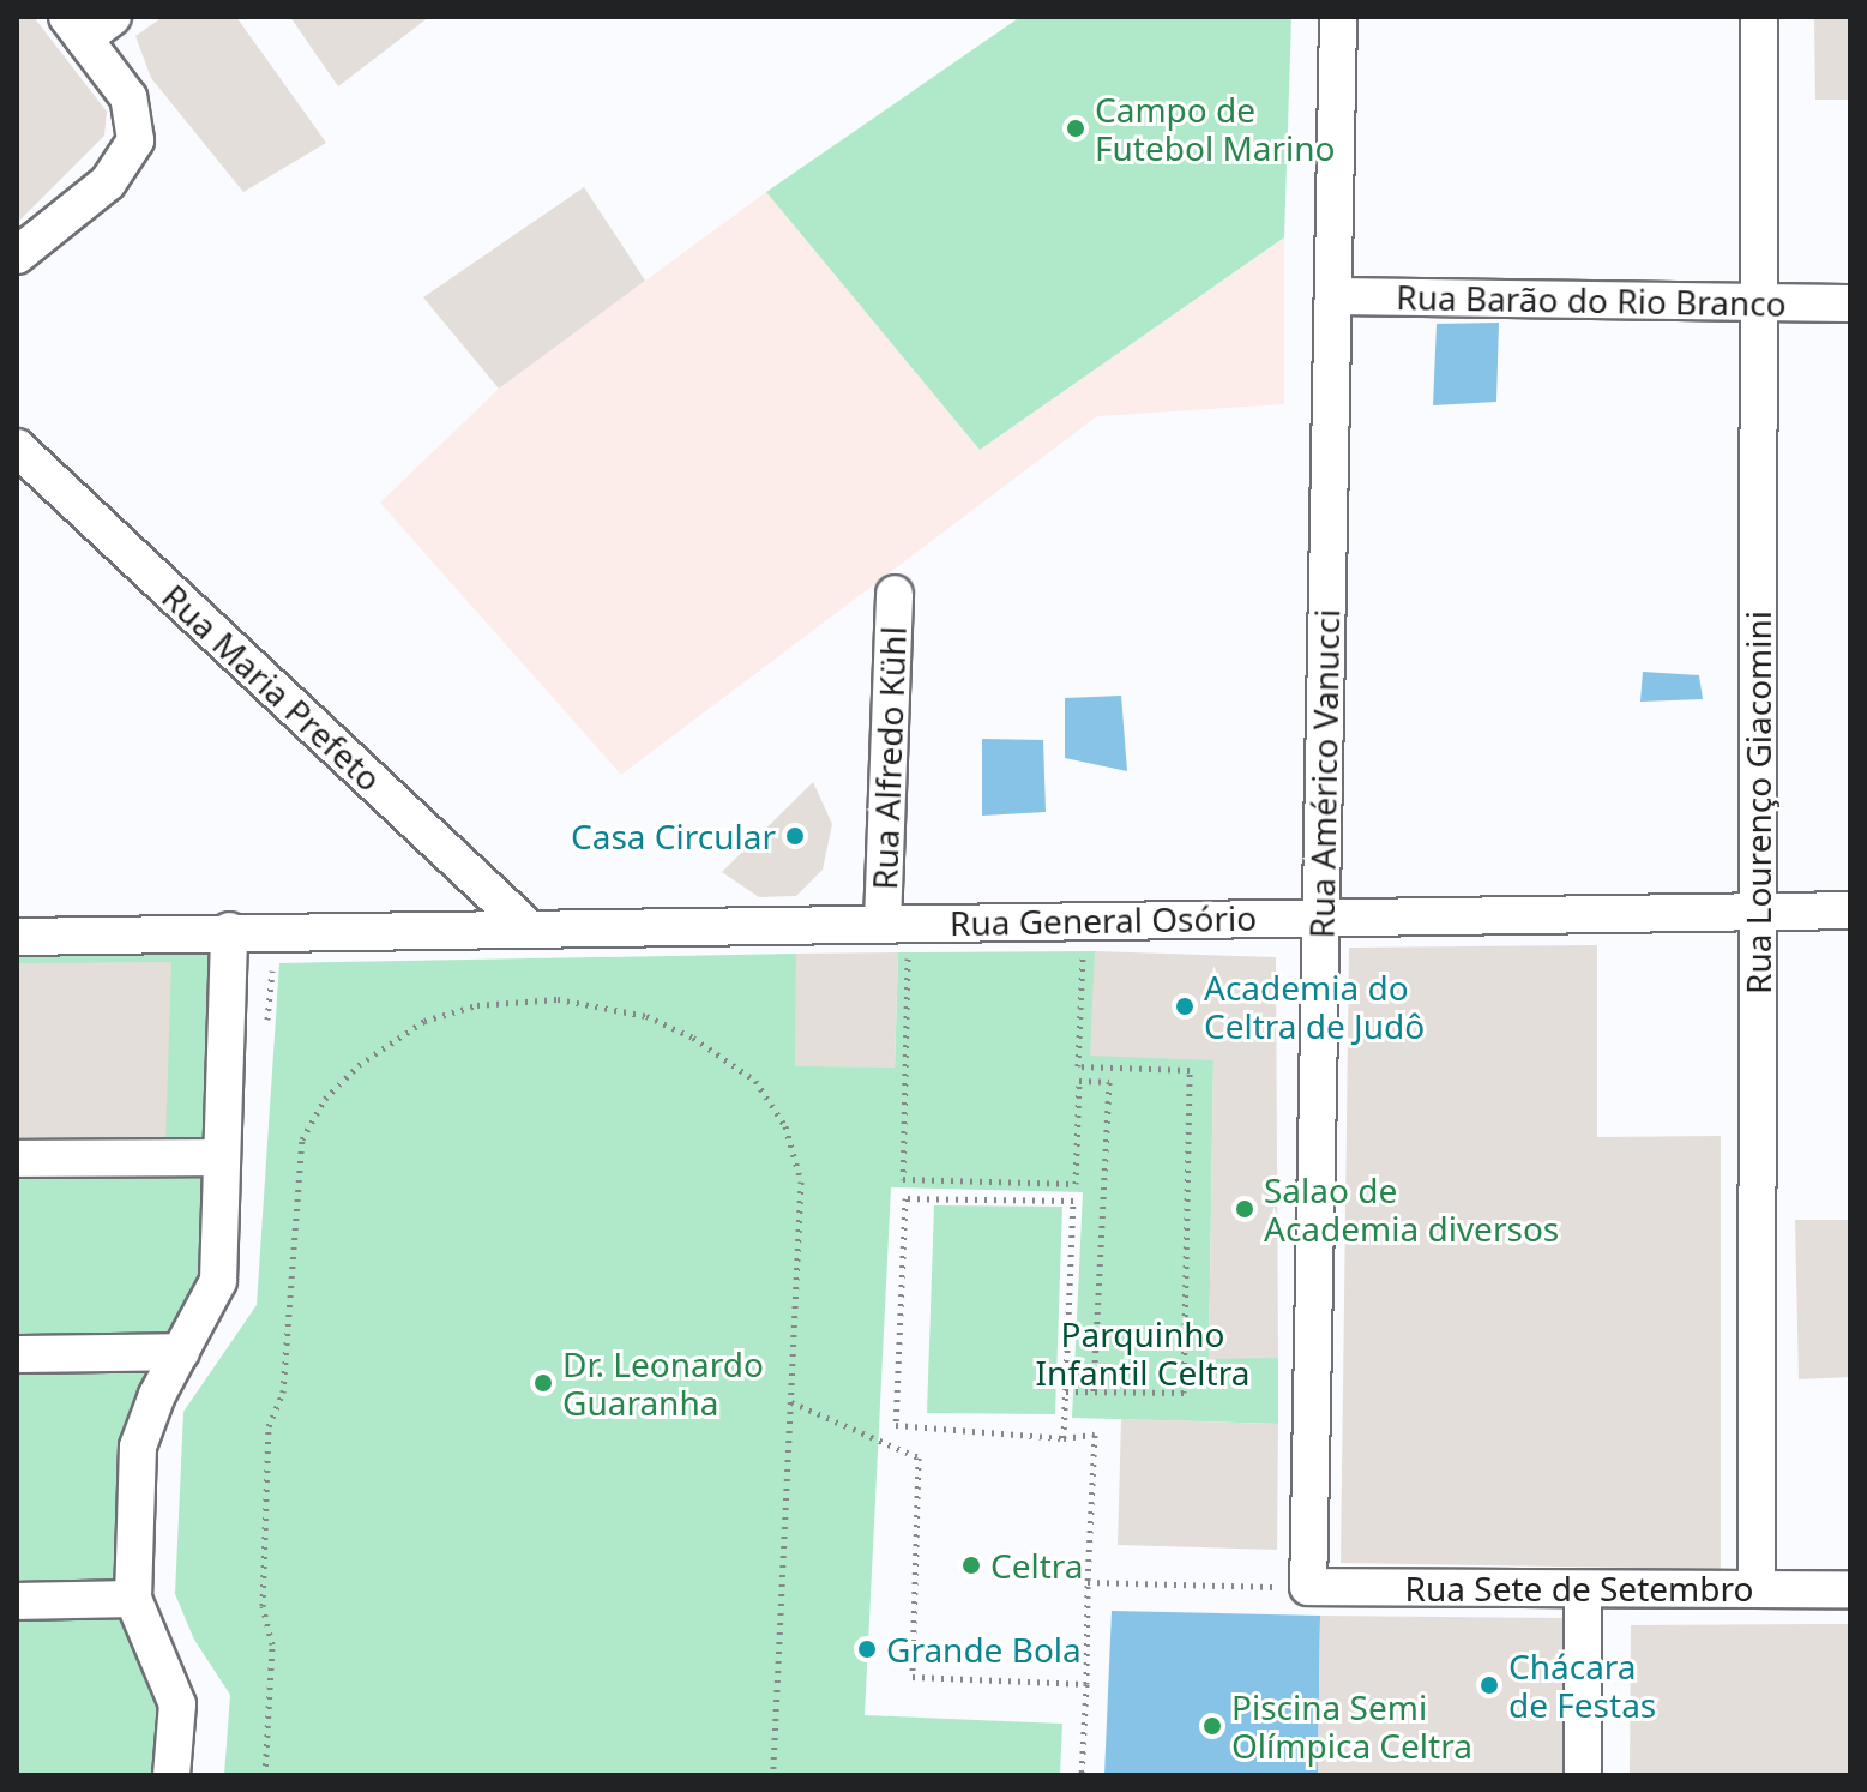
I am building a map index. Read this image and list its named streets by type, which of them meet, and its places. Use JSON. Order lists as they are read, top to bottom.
{
  "streets": {
    "street": [
      "Rua Barão do Rio Branco",
      "Rua Maria Prefeto",
      "Rua Alfredo Kühl",
      "Rua Américo Vanucci",
      "Rua Lourenço Giacomini",
      "Rua General Osório",
      "Rua Sete de Setembro"
    ]
  },
  "crossings": [
    ["Rua Barão do Rio Branco", "Rua Américo Vanucci"],
    ["Rua Barão do Rio Branco", "Rua Lourenço Giacomini"],
    ["Rua Maria Prefeto", "Rua General Osório"],
    ["Rua Alfredo Kühl", "Rua General Osório"],
    ["Rua Américo Vanucci", "Rua General Osório"],
    ["Rua Américo Vanucci", "Rua Sete de Setembro"],
    ["Rua Lourenço Giacomini", "Rua General Osório"],
    ["Rua Lourenço Giacomini", "Rua Sete de Setembro"]
  ],
  "parks": ["Parquinho Infantil Celtra"],
  "places": [
    "Campo de Futebol Marino",
    "Casa Circular",
    "Academia do Celtra de Judô",
    "Salao de Academia diversos",
    "Dr. Leonardo Guaranha",
    "Celtra",
    "Grande Bola",
    "Chácara de Festas",
    "Piscina Semi Olímpica Celtra"
  ]
}
